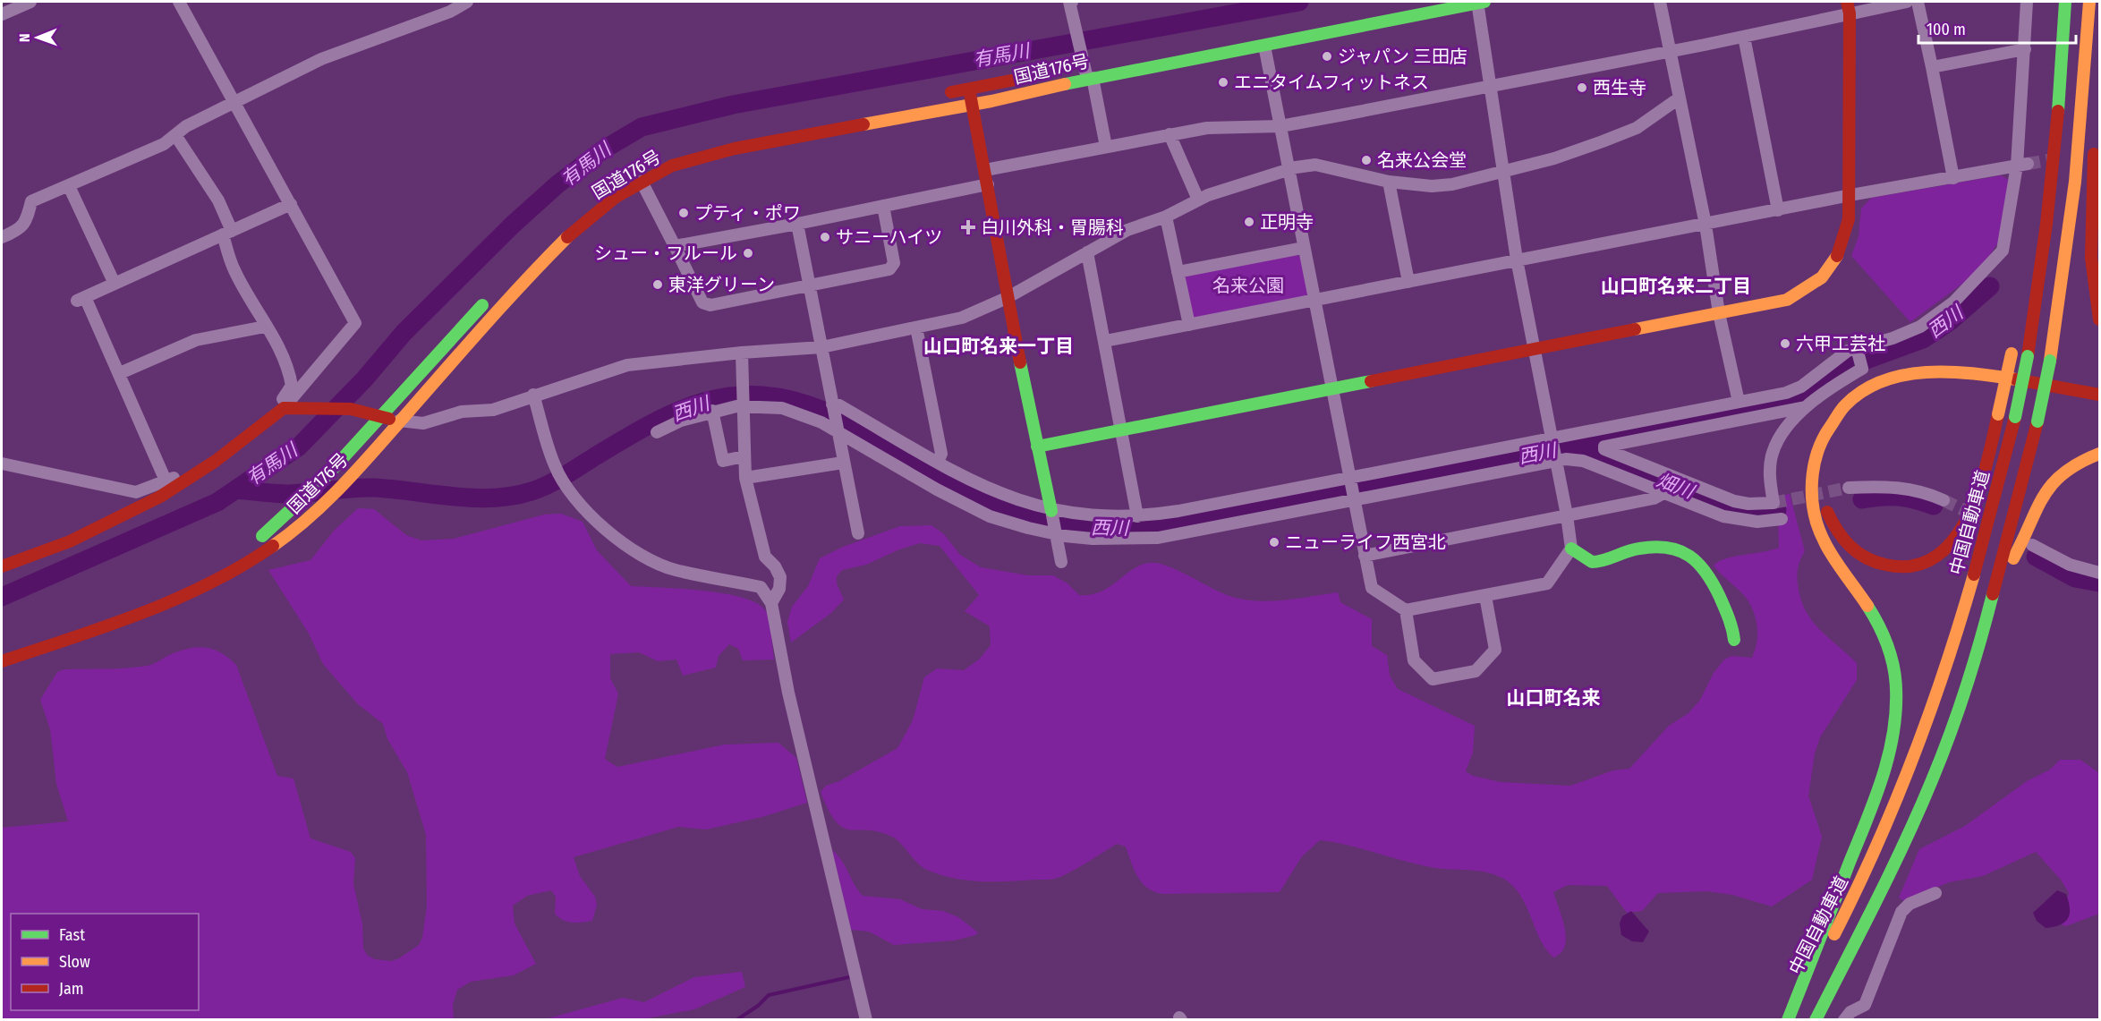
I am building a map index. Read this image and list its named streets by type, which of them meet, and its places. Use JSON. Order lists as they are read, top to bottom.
{
  "streets": {
    "main road": ["国道176号", "中国自動車道"]
  },
  "districts": ["山口町名来二丁目", "山口町名来一丁目", "山口町名来"],
  "water": ["有馬川", "西川", "畑川"],
  "parks": ["名来公園"],
  "places": {
    "other": [
      "ジャパン 三田店",
      "エニタイムフィットネス",
      "西生寺",
      "名来公会堂",
      "プティ・ポワ",
      "正明寺",
      "サニーハイツ",
      "シュー・フルール",
      "東洋グリーン",
      "六甲工芸社",
      "ニューライフ西宮北"
    ],
    "health": ["白川外科・胃腸科"]
  },
  "legend": ["Fast", "Slow", "Jam"],
  "scale_bar": "100 m",
  "north": "left"
}
